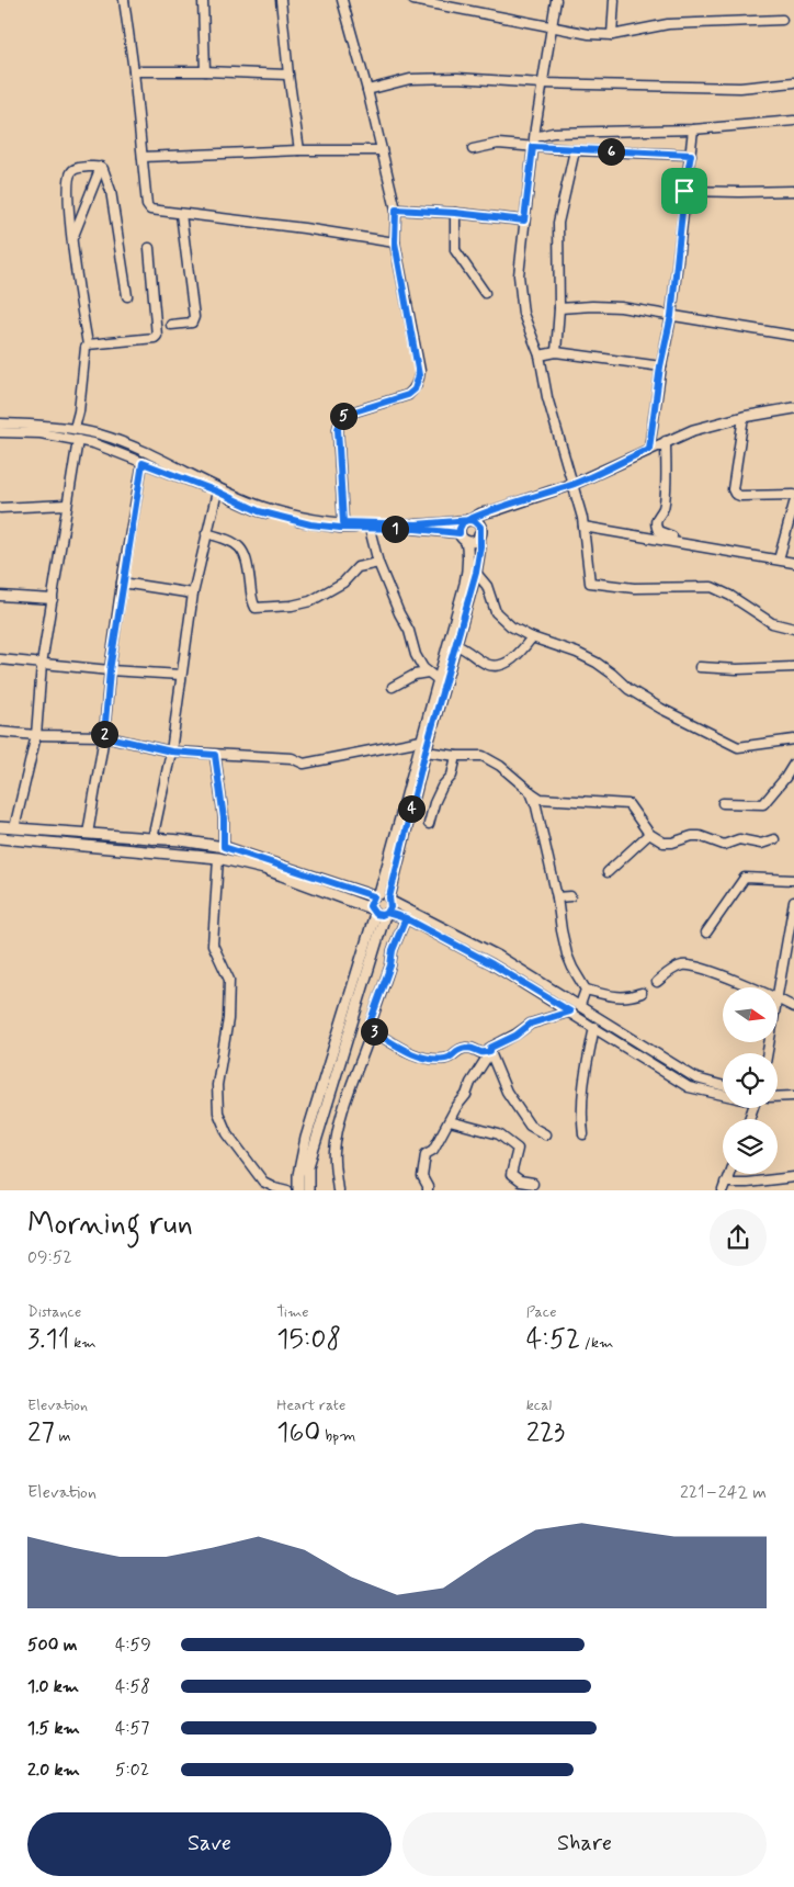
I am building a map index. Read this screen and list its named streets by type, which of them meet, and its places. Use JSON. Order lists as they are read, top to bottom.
{
  "north": "right",
  "page": {
    "pins": [
      "6",
      "5",
      "1",
      "2",
      "4",
      "3"
    ],
    "heading": ["Morning run", "09:52"],
    "stats": [
      ["Distance", "3.11 km"],
      ["Time", "15:08"],
      ["Pace", "4:52 /km"],
      ["Elevation", "27 m"],
      ["Heart rate", "160 bpm"],
      ["kcal", "223"]
    ],
    "chart": ["Elevation", "221–242 m"],
    "list": [
      {
        "name": "500 m",
        "note": "4:59"
      },
      {
        "name": "1.0 km",
        "note": "4:58"
      },
      {
        "name": "1.5 km",
        "note": "4:57"
      },
      {
        "name": "2.0 km",
        "note": "5:02"
      }
    ],
    "buttons": ["Save", "Share"]
  }
}
